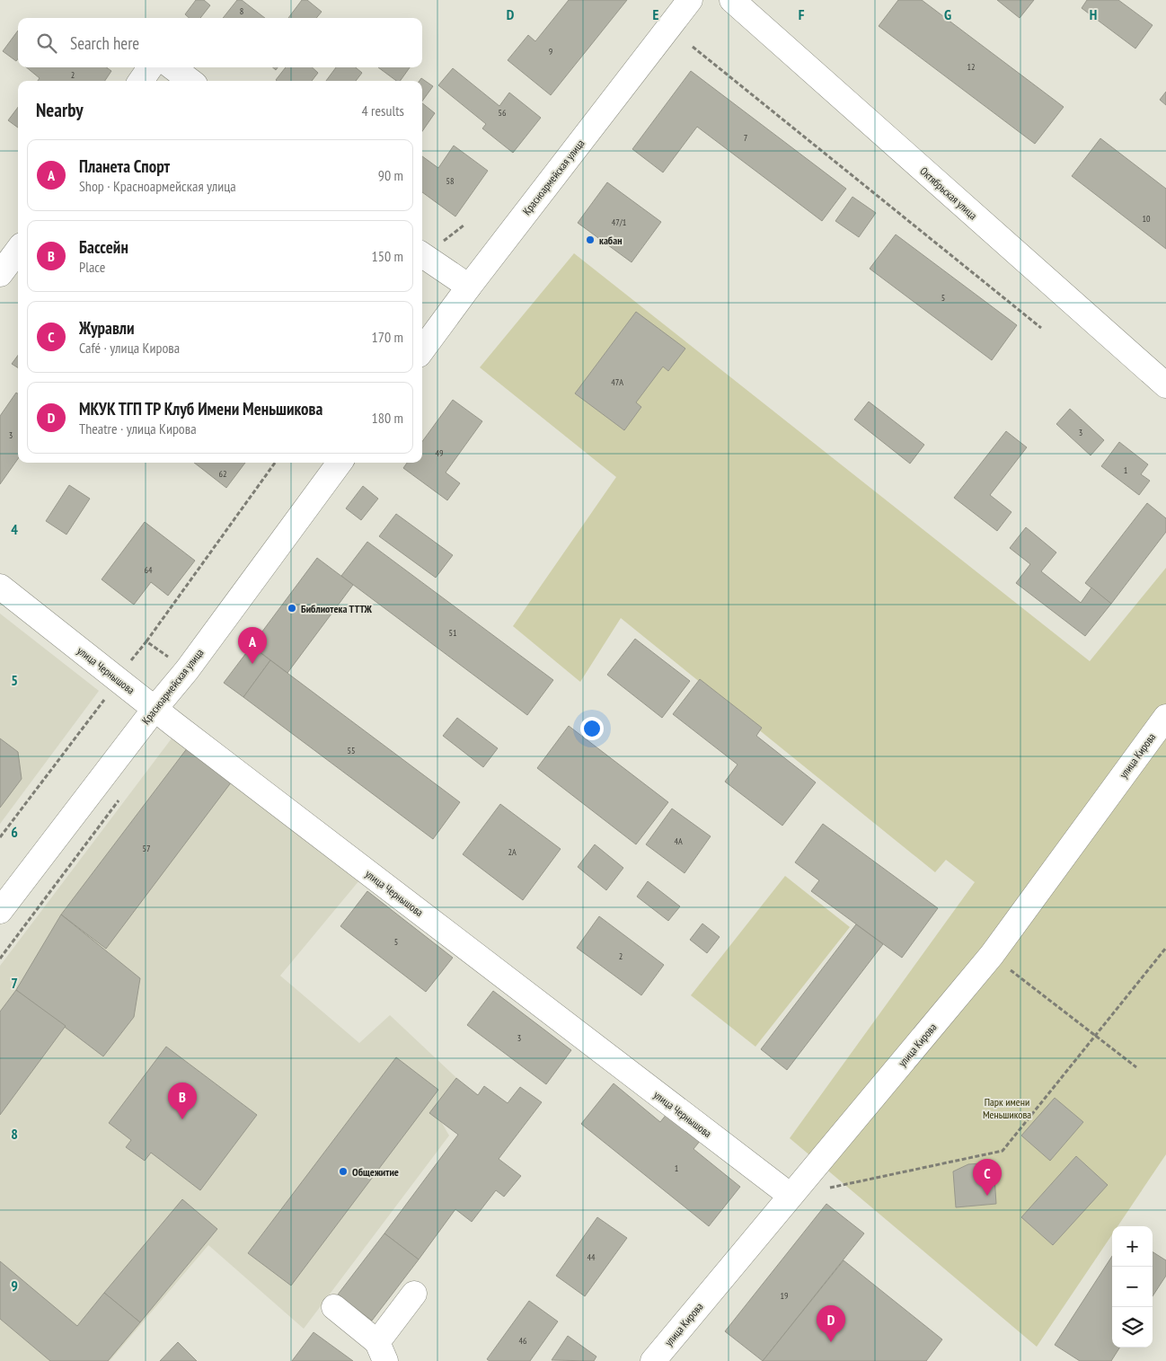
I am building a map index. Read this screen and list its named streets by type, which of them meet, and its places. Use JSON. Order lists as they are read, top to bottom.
{
  "streets": {
    "street": [
      "Красноармейская улица",
      "Октябрьская улица",
      "улица Чернышова",
      "улица Кирова"
    ]
  },
  "crossings": [
    ["Красноармейская улица", "улица Чернышова"],
    ["улица Чернышова", "улица Кирова"]
  ],
  "parks": ["Парк имени Меньшикова"],
  "places": ["кабан", "Библиотека ТТТЖ", "Общежитие"],
  "house_numbers": [
    "8",
    "9",
    "12",
    "2",
    "56",
    "7",
    "58",
    "10",
    "47/1",
    "5",
    "47А",
    "3",
    "3",
    "49",
    "1",
    "62",
    "64",
    "51",
    "55",
    "4А",
    "57",
    "2А",
    "5",
    "2",
    "3",
    "1",
    "44",
    "19",
    "46"
  ],
  "page": {
    "search": "Search here",
    "heading": ["Nearby", "4 results"],
    "list": [
      {
        "mark": "A",
        "name": "Планета Спорт",
        "note": "Shop · Красноармейская улица",
        "value": "90 m"
      },
      {
        "mark": "B",
        "name": "Бассейн",
        "note": "Place",
        "value": "150 m"
      },
      {
        "mark": "C",
        "name": "Журавли",
        "note": "Café · улица Кирова",
        "value": "170 m"
      },
      {
        "mark": "D",
        "name": "МКУК ТГП ТР Клуб Имени Меньшикова",
        "note": "Theatre · улица Кирова",
        "value": "180 m"
      }
    ],
    "pins": [
      "A",
      "B",
      "C",
      "D"
    ],
    "map_buttons": ["+", "−"]
  },
  "grid": {
    "columns": [
      "D",
      "E",
      "F",
      "G",
      "H"
    ],
    "rows": [
      "4",
      "5",
      "6",
      "7",
      "8",
      "9"
    ]
  }
}
